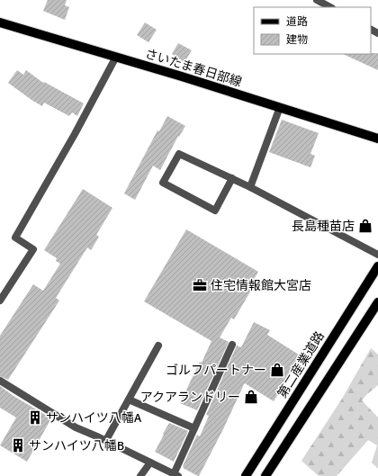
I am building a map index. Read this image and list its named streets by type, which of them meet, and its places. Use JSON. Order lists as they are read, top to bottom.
{
  "streets": {
    "main road": ["さいたま春日部線", "第二産業道路"]
  },
  "places": {
    "shop": ["長島種苗店", "ゴルフパートナー", "アクアランドリー"],
    "office": ["住宅情報館大宮店"],
    "building": ["サンハイツ八幡A", "サンハイツ八幡B"]
  },
  "legend": ["道路", "建物"]
}
